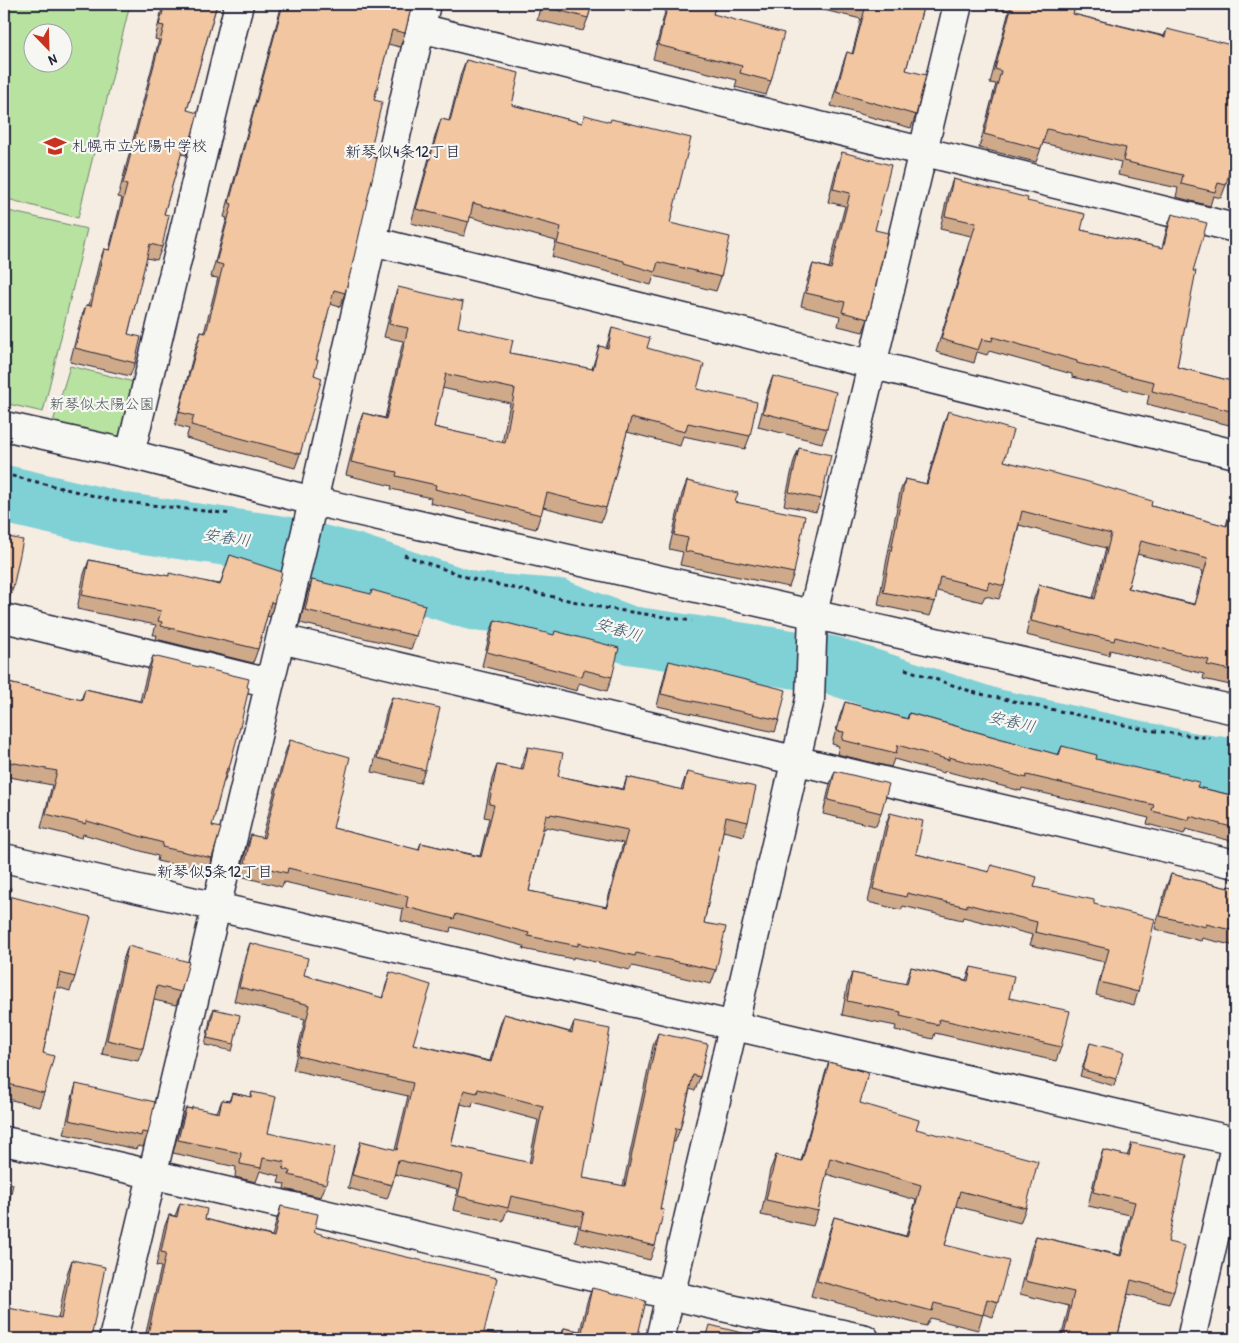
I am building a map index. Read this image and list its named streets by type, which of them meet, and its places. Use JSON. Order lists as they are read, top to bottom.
{
  "districts": ["新琴似4条12丁目", "新琴似5条12丁目"],
  "water": ["安春川"],
  "parks": ["新琴似太陽公園"],
  "places": {
    "school or university": ["札幌市立光陽中学校"]
  },
  "north": "bottom right"
}
